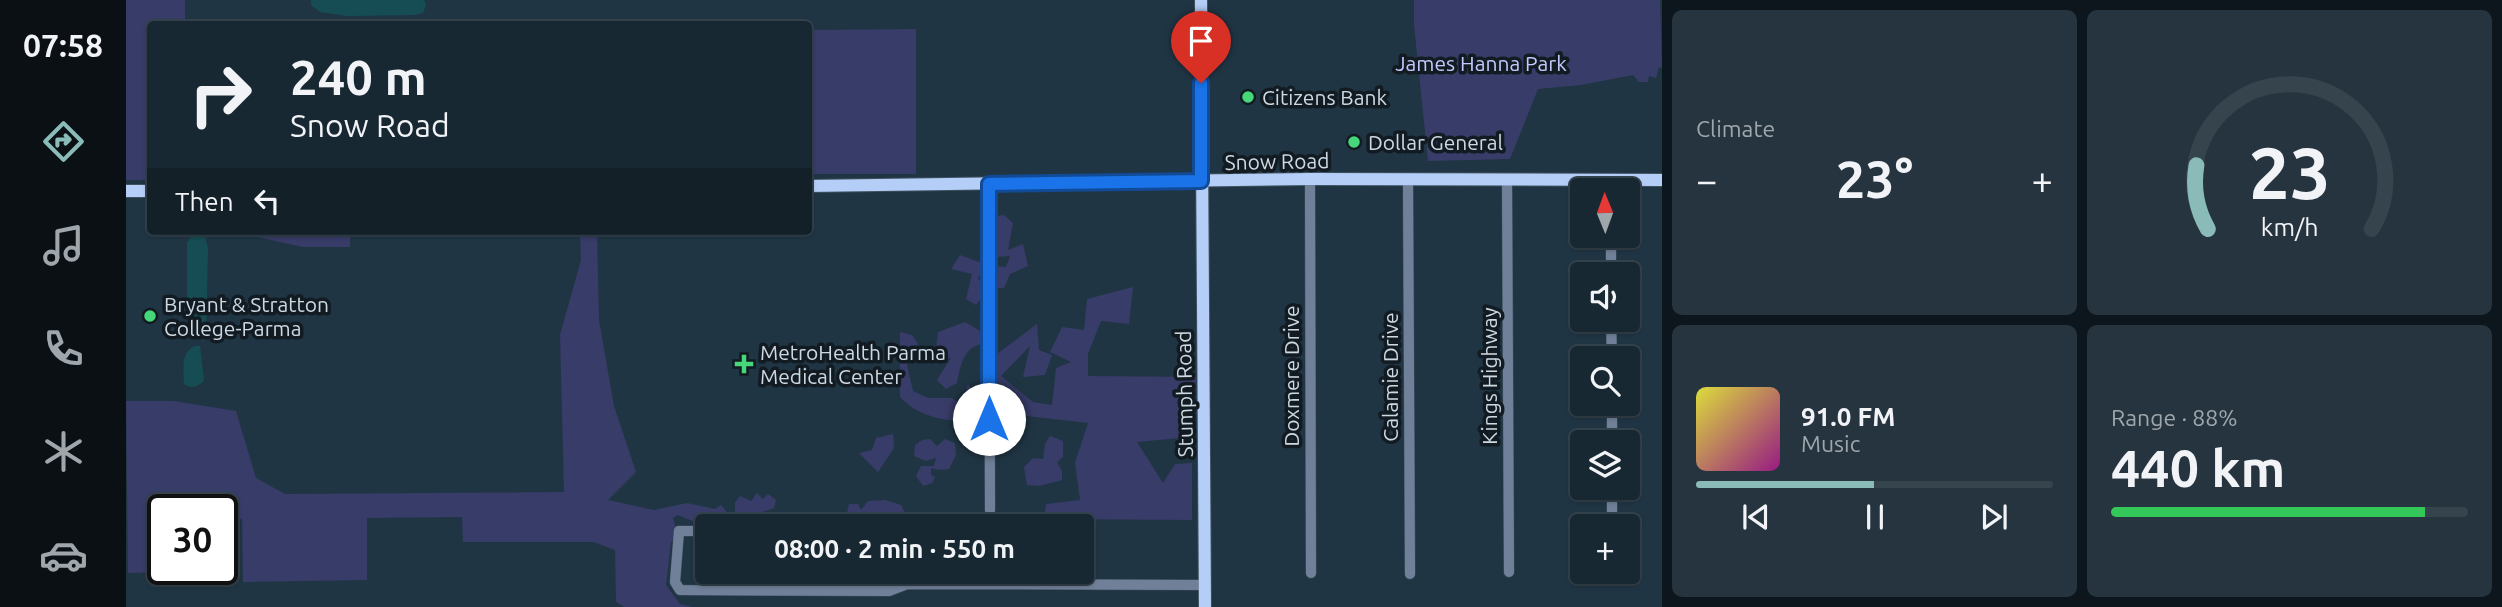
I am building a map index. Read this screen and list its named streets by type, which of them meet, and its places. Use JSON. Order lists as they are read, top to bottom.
{
  "streets": {
    "main road": ["Snow Road", "Stumph Road"],
    "street": ["Doxmere Drive", "Kings Highway", "Calamie Drive"]
  },
  "crossings": [
    ["Snow Road", "Doxmere Drive"],
    ["Snow Road", "Kings Highway"],
    ["Snow Road", "Calamie Drive"],
    ["Snow Road", "Stumph Road"]
  ],
  "parks": ["James Hanna Park"],
  "places": {
    "other": ["Citizens Bank", "Dollar General", "Bryant & Stratton College-Parma"],
    "health": ["MetroHealth Parma Medical Center"]
  },
  "north": "top",
  "page": {
    "tabs": "07:58",
    "tile": [
      "Climate",
      ["Range · 88%", "440 km"]
    ],
    "turn": ["240 m", "Snow Road"],
    "heat": ["−", "23°", "+"],
    "then": "Then",
    "map_buttons": "+",
    "song": ["91.0 FM", "Music"],
    "limit": "30",
    "trip": "08:00 · 2 min · 550 m",
    "gauge": ["23", "km/h"]
  }
}
